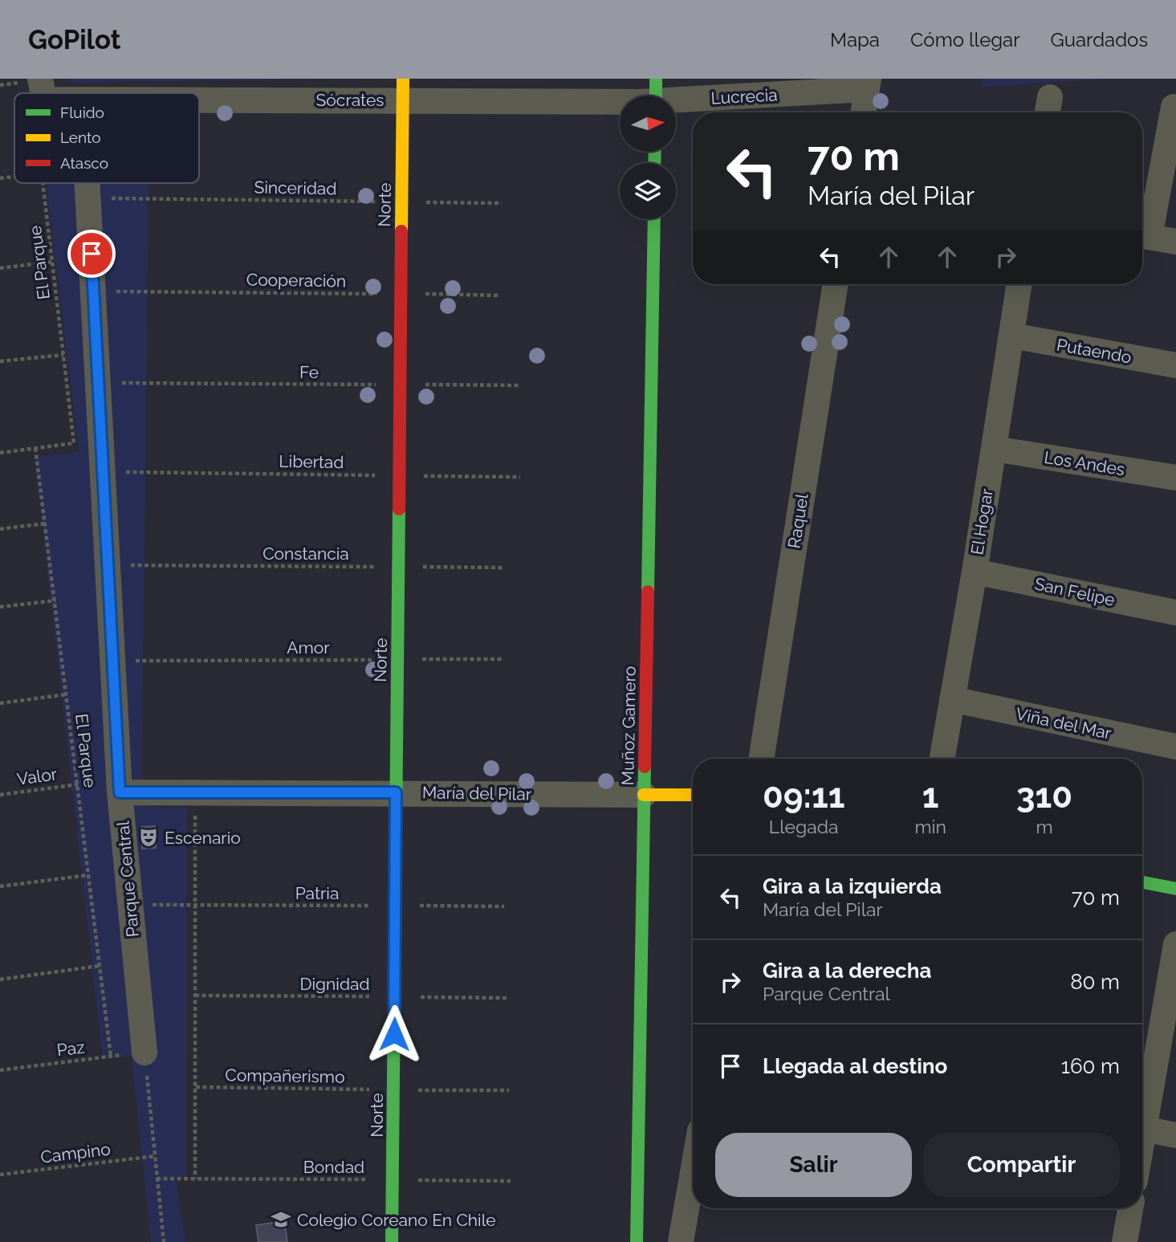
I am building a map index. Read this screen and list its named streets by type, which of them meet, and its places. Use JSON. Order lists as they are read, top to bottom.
{
  "streets": {
    "street": [
      "Lucrecia",
      "Sócrates",
      "Norte",
      "Putaendo",
      "Los Andes",
      "Raquel",
      "El Hogar",
      "San Felipe",
      "Viña del Mar",
      "Muñoz Gamero",
      "María del Pilar",
      "Parque Central"
    ],
    "path": [
      "Sinceridad",
      "El Parque",
      "Cooperación",
      "Fe",
      "Libertad",
      "Constancia",
      "Amor",
      "Valor",
      "Patria",
      "Dignidad",
      "Paz",
      "Compañerismo",
      "Campino",
      "Bondad"
    ]
  },
  "crossings": [
    ["Lucrecia", "Sócrates"],
    ["Sócrates", "Norte"],
    ["Sinceridad", "Norte"],
    ["Sinceridad", "Parque Central"],
    ["Norte", "Cooperación"],
    ["Norte", "Fe"],
    ["Norte", "Libertad"],
    ["Norte", "Constancia"],
    ["Norte", "Amor"],
    ["Norte", "María del Pilar"],
    ["Norte", "Patria"],
    ["Norte", "Dignidad"],
    ["Norte", "Compañerismo"],
    ["Norte", "Bondad"],
    ["El Parque", "Valor"],
    ["El Parque", "Paz"],
    ["Cooperación", "Parque Central"],
    ["Putaendo", "El Hogar"],
    ["Fe", "Parque Central"],
    ["Libertad", "Parque Central"],
    ["Los Andes", "El Hogar"],
    ["El Hogar", "San Felipe"],
    ["El Hogar", "Viña del Mar"],
    ["Constancia", "Parque Central"],
    ["Amor", "Parque Central"],
    ["Muñoz Gamero", "María del Pilar"],
    ["María del Pilar", "Parque Central"],
    ["Parque Central", "Patria"],
    ["Parque Central", "Paz"]
  ],
  "places": {
    "theatre": ["Escenario"],
    "school or university": ["Colegio Coreano En Chile"]
  },
  "legend": ["Fluido", "Lento", "Atasco"],
  "north": "right",
  "page": {
    "header": "GoPilot",
    "nav": ["Mapa", "Cómo llegar", "Guardados"],
    "turn": ["70 m", "María del Pilar"],
    "eta": [
      "09:11",
      "Llegada",
      "1",
      "min",
      "310",
      "m"
    ],
    "list": [
      {
        "name": "Gira a la izquierda",
        "note": "María del Pilar",
        "value": "70 m"
      },
      {
        "name": "Gira a la derecha",
        "note": "Parque Central",
        "value": "80 m"
      },
      {
        "name": "Llegada al destino",
        "value": "160 m"
      }
    ],
    "buttons": ["Salir", "Compartir"]
  }
}
